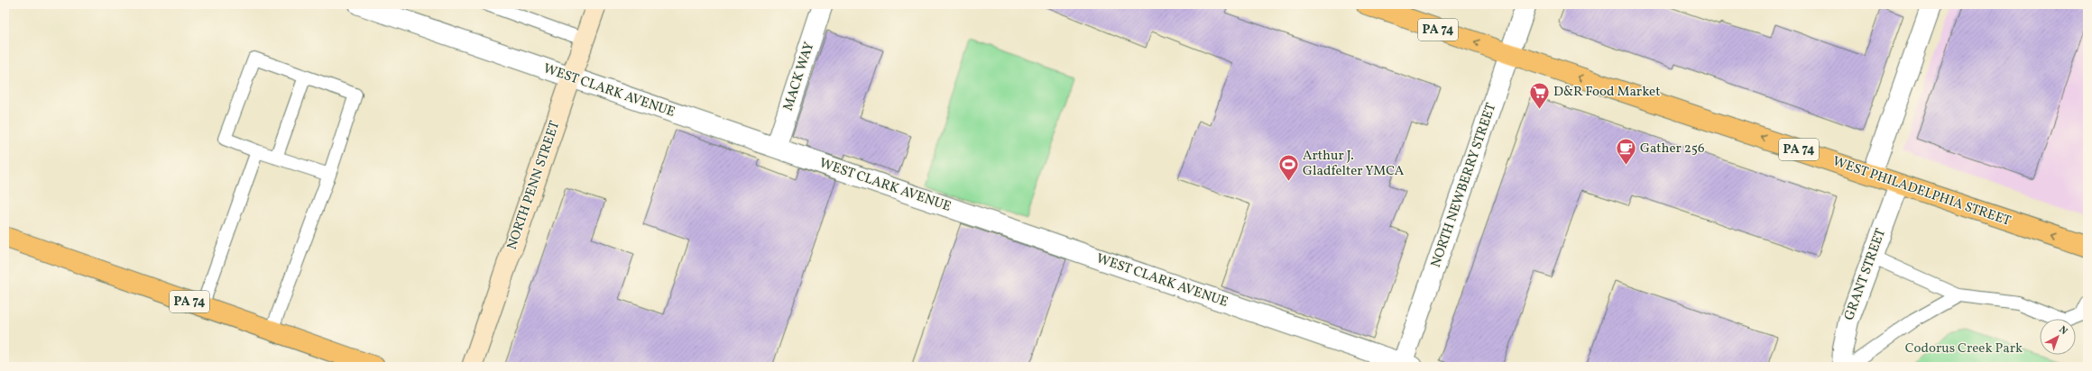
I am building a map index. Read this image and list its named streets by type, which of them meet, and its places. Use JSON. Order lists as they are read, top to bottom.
{
  "streets": {
    "main road": ["PA 74", "NORTH PENN STREET", "WEST PHILADELPHIA STREET"],
    "street": [
      "MACK WAY",
      "WEST CLARK AVENUE",
      "NORTH NEWBERRY STREET",
      "GRANT STREET"
    ]
  },
  "crossings": [
    ["MACK WAY", "WEST CLARK AVENUE"],
    ["WEST CLARK AVENUE", "NORTH PENN STREET"],
    ["WEST CLARK AVENUE", "NORTH NEWBERRY STREET"],
    ["NORTH NEWBERRY STREET", "WEST PHILADELPHIA STREET"],
    ["WEST PHILADELPHIA STREET", "GRANT STREET"]
  ],
  "one_way": ["WEST PHILADELPHIA STREET"],
  "parks": ["Codorus Creek Park"],
  "places": {
    "supermarket": ["D&R Food Market"],
    "cafe": ["Gather 256"],
    "sports": ["Arthur J. Gladfelter YMCA"]
  },
  "north": "top right"
}
